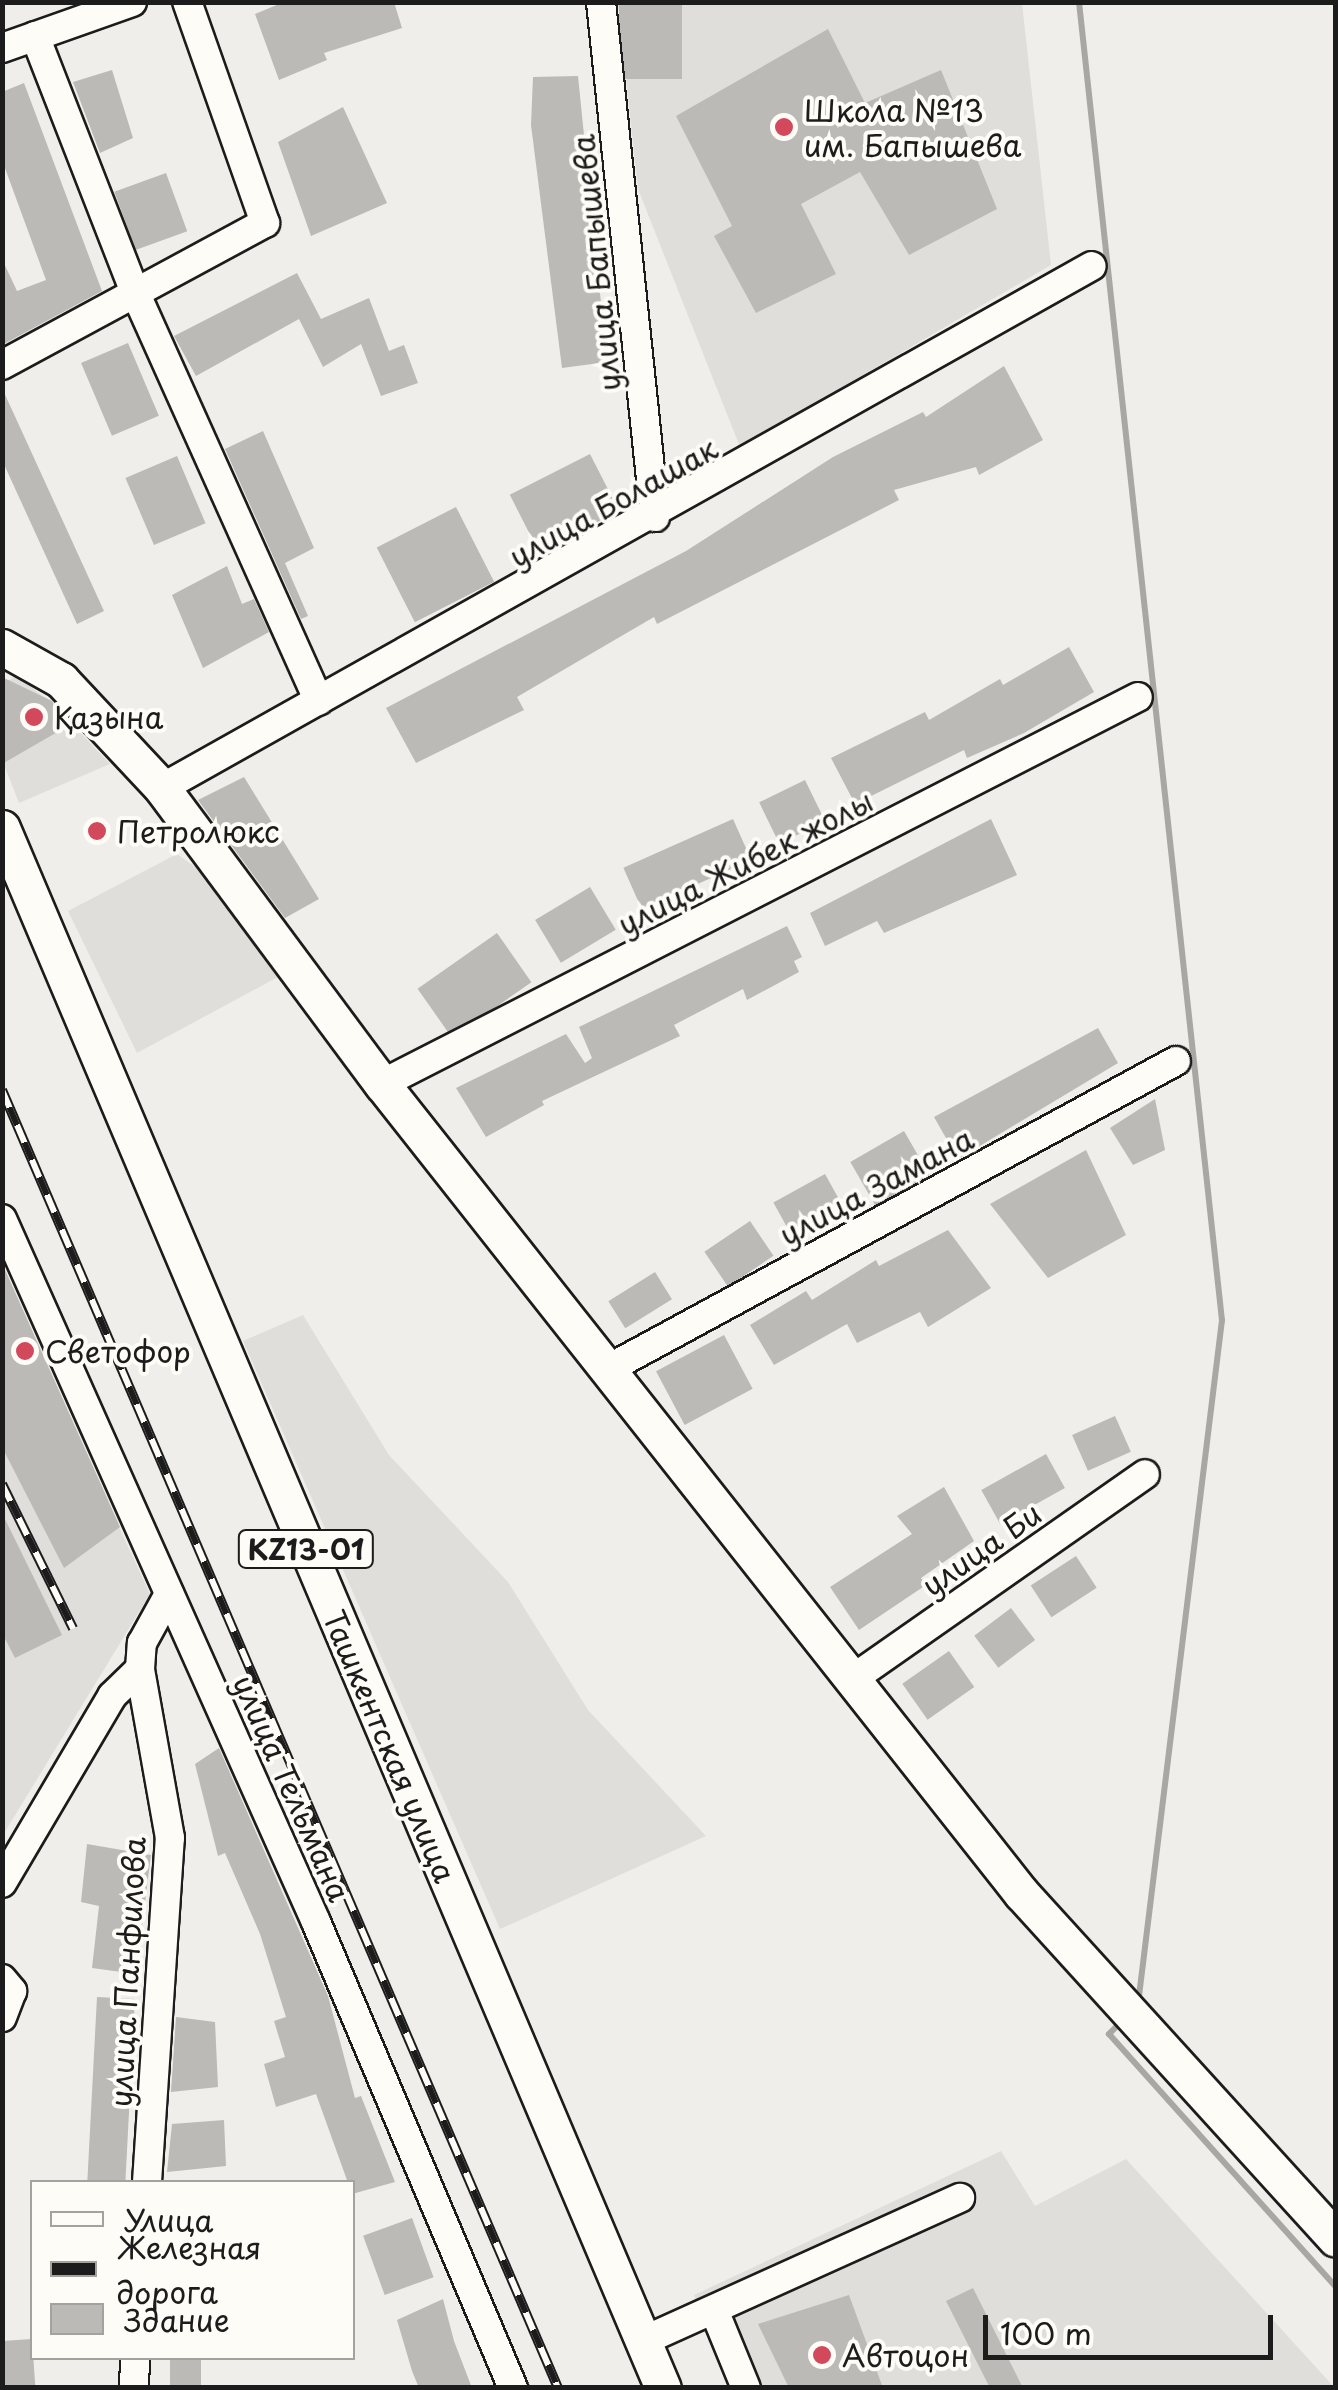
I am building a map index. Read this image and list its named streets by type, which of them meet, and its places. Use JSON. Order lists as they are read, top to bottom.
{
  "streets": {
    "main road": ["KZ13-01", "Ташкентская улица"],
    "street": [
      "улица Бапышева",
      "улица Болашак",
      "улица Жибек жолы",
      "улица Замана",
      "улица Би",
      "улица Тельмана",
      "улица Панфилова"
    ]
  },
  "crossings": [
    ["улица Бапышева", "улица Болашак"],
    ["улица Тельмана", "улица Панфилова"]
  ],
  "places": [
    "Школа №13 им. Бапышева",
    "Қазына",
    "Петролюкс",
    "Светофор",
    "Автоцон"
  ],
  "legend": ["Улица", "Железная дорога", "Здание"],
  "scale_bar": "100 m"
}
